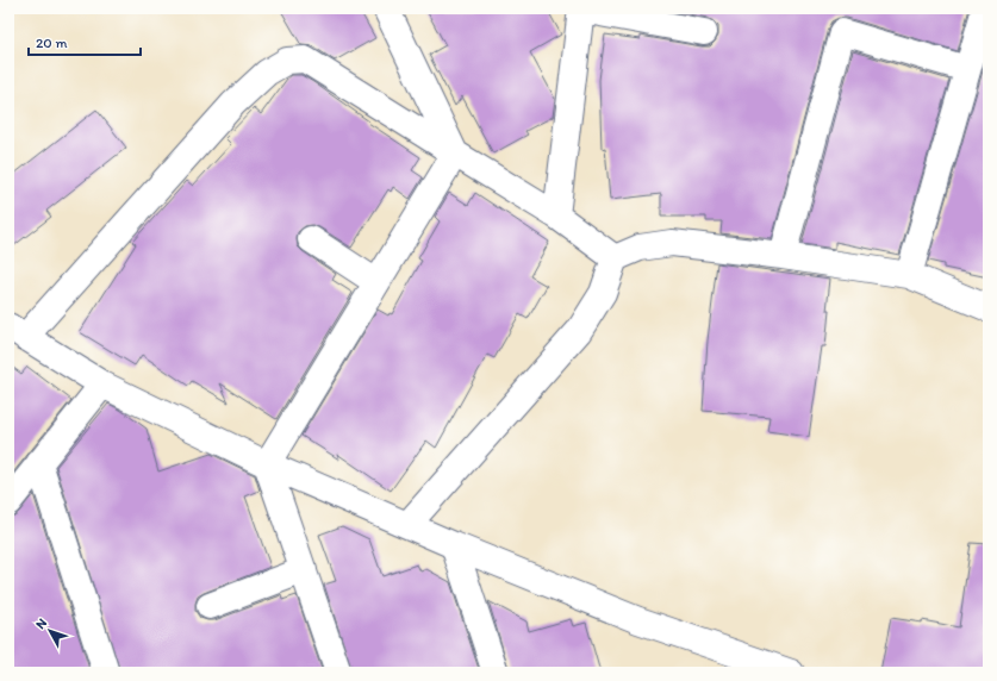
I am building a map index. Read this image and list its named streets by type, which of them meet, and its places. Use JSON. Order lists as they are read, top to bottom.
{
  "scale_bar": "20 m",
  "north": "top left"
}
